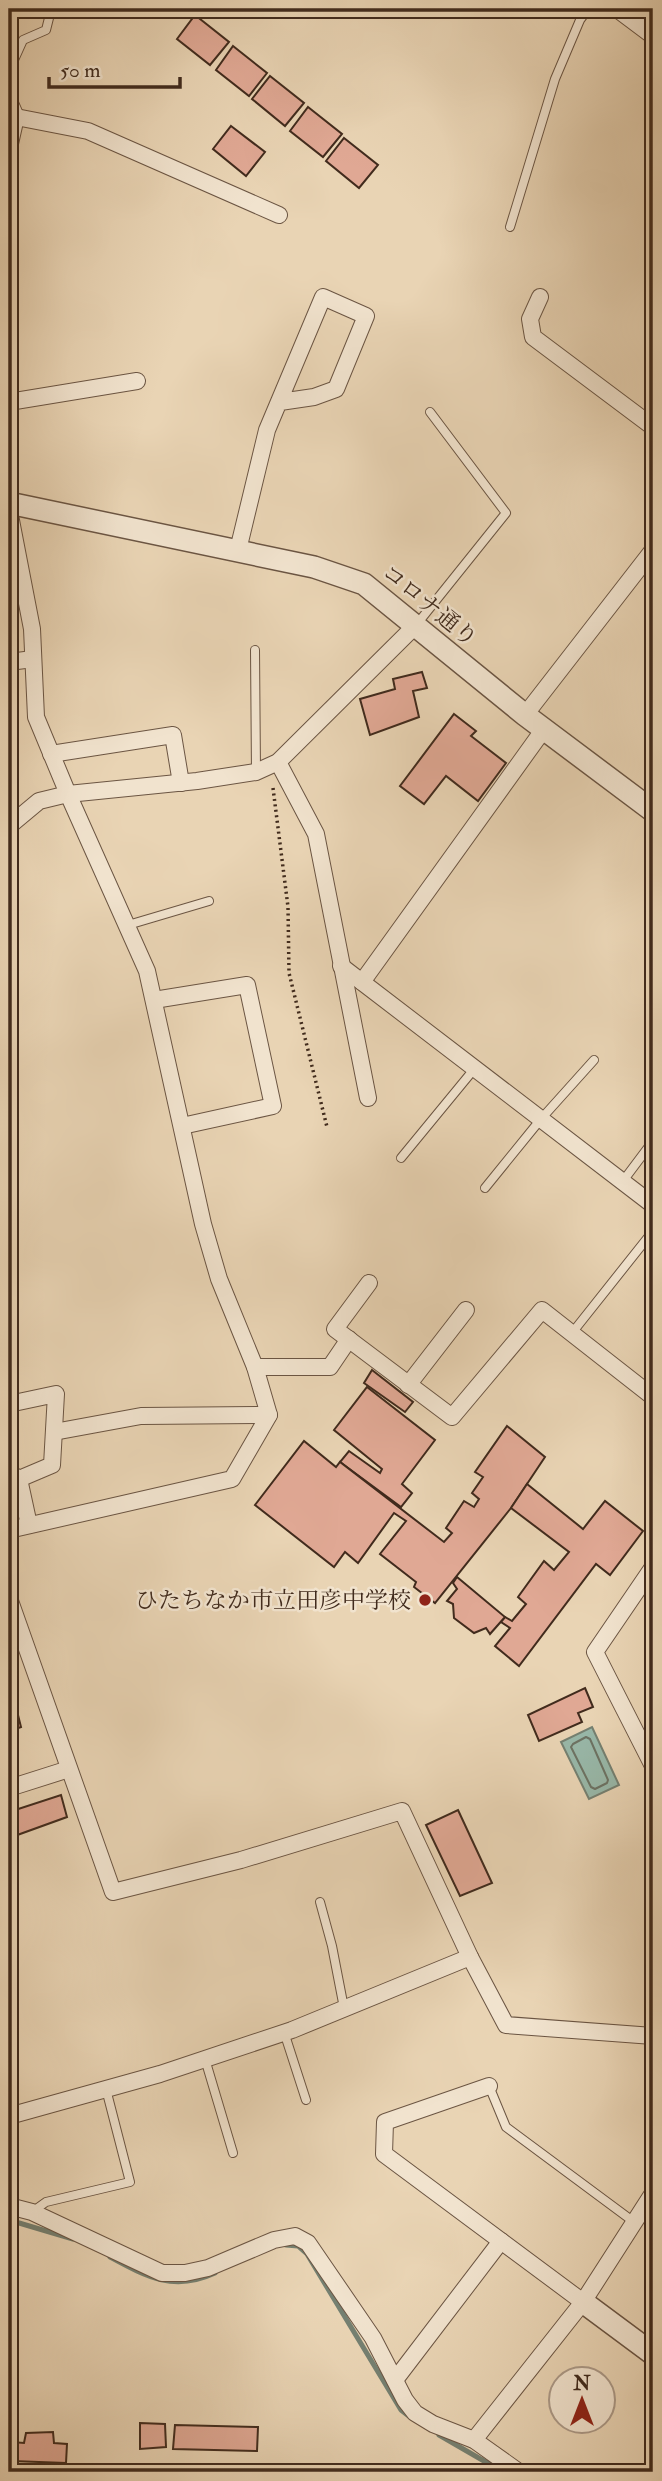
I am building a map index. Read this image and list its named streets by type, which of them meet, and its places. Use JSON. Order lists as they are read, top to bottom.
{
  "streets": {
    "street": ["コロナ通り"]
  },
  "places": ["ひたちなか市立田彦中学校"],
  "scale_bar": "50 m",
  "north": "top"
}
